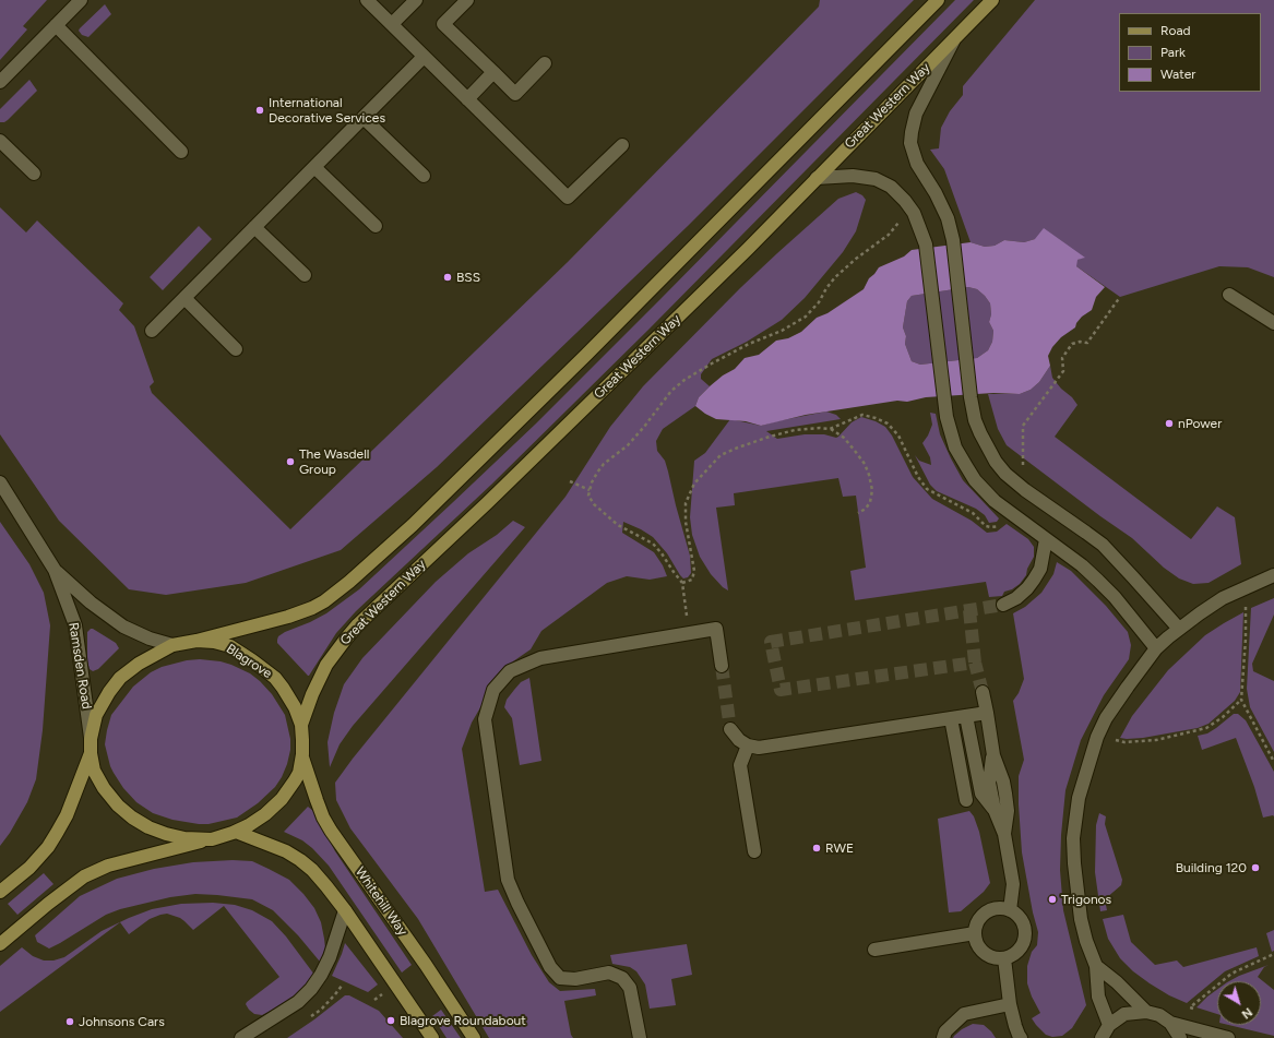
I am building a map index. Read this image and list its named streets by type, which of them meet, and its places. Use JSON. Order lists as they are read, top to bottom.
{
  "streets": {
    "main road": ["Great Western Way", "Blagrove", "Whitehill Way"],
    "street": ["Ramsden Road"]
  },
  "crossings": [
    ["Great Western Way", "Blagrove"],
    ["Blagrove", "Ramsden Road"],
    ["Blagrove", "Whitehill Way"]
  ],
  "places": [
    "International Decorative Services",
    "BSS",
    "nPower",
    "The Wasdell Group",
    "RWE",
    "Building 120",
    "Trigonos",
    "Blagrove Roundabout",
    "Johnsons Cars"
  ],
  "legend": ["Road", "Park", "Water"],
  "north": "bottom right"
}
